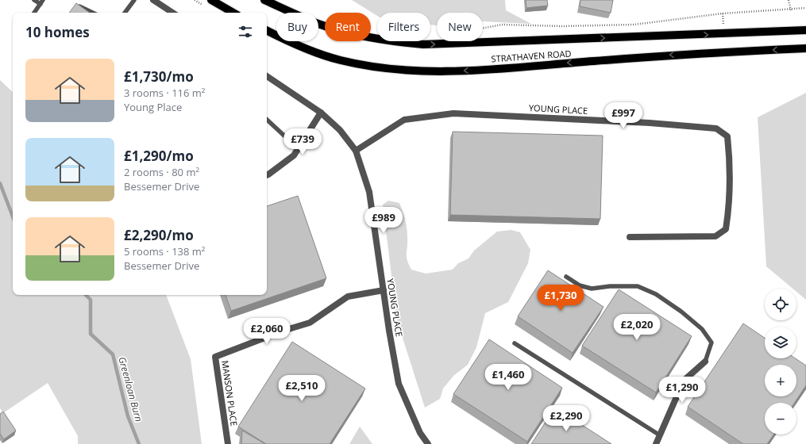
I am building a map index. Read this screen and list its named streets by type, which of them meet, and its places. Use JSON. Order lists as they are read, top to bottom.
{
  "streets": {
    "main road": ["STRATHAVEN ROAD"],
    "street": ["YOUNG PLACE", "MANSON PLACE"]
  },
  "crossings": [
    ["YOUNG PLACE", "MANSON PLACE"]
  ],
  "water": ["Greenloan Burn"],
  "page": {
    "chip": [
      "Buy",
      "Rent",
      "Filters",
      "New"
    ],
    "heading": "10 homes",
    "list": [
      {
        "name": "£1,730/mo",
        "note": "3 rooms · 116 m² · Young Place"
      },
      {
        "name": "£1,290/mo",
        "note": "2 rooms · 80 m² · Bessemer Drive"
      },
      {
        "name": "£2,290/mo",
        "note": "5 rooms · 138 m² · Bessemer Drive"
      }
    ],
    "price": [
      "£997",
      "£739",
      "£989",
      "£1,730",
      "£2,020",
      "£2,060",
      "£1,460",
      "£2,510",
      "£1,290",
      "£2,290"
    ],
    "map_buttons": ["+", "−"]
  }
}
